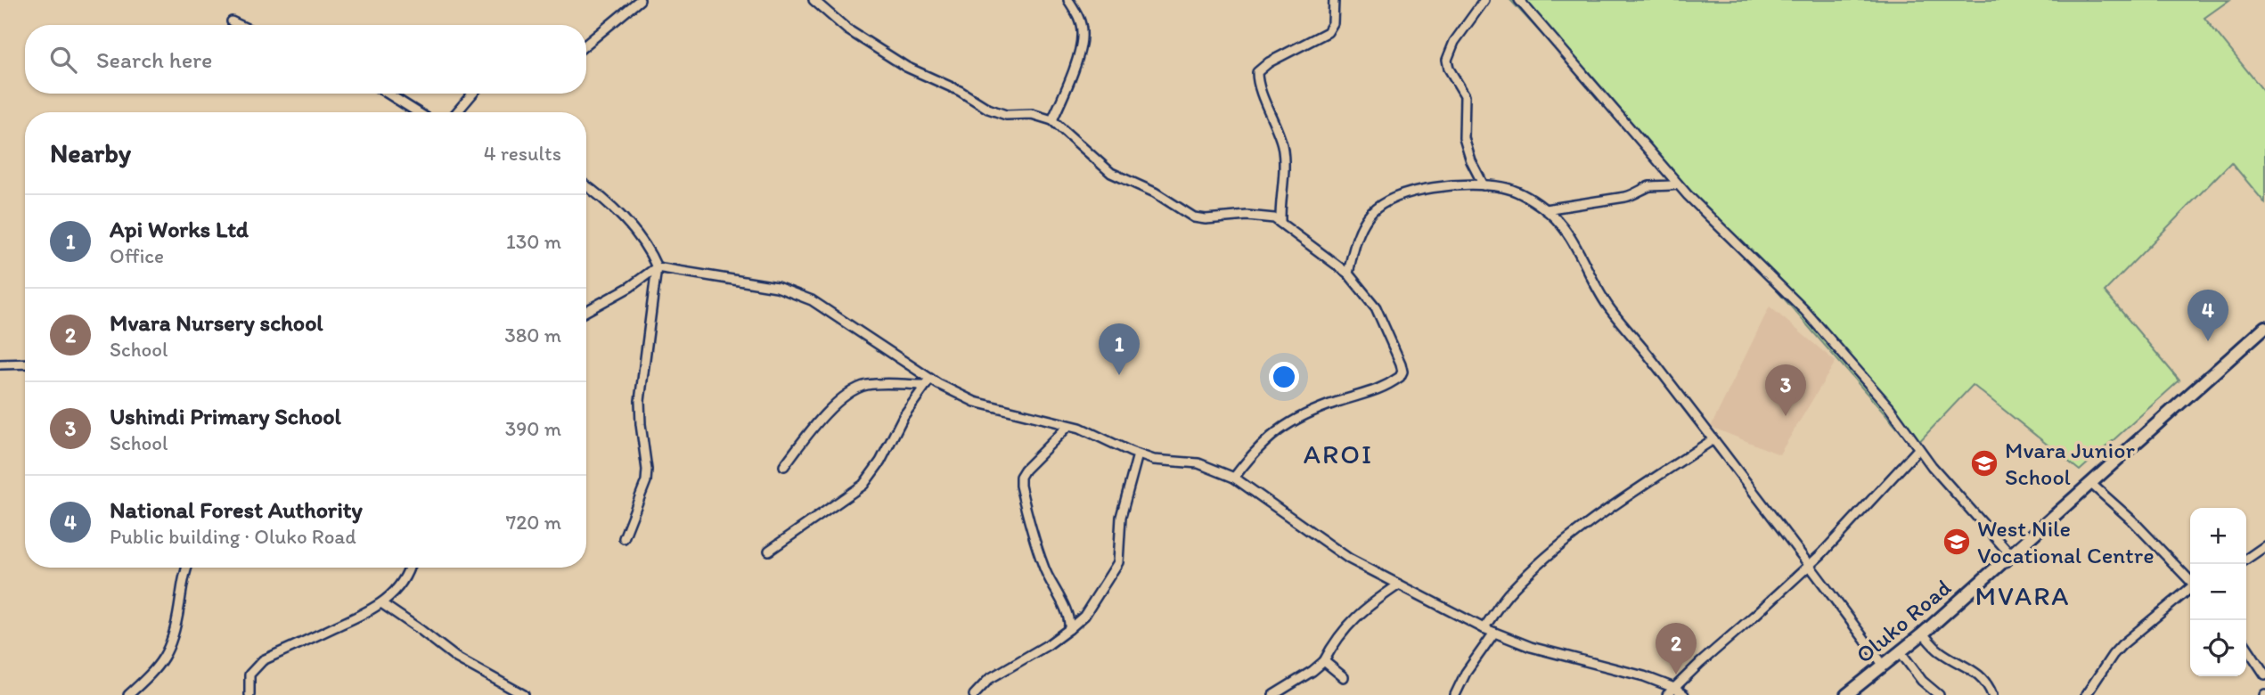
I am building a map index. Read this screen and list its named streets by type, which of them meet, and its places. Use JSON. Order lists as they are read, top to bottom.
{
  "streets": {
    "main road": ["Oluko Road"]
  },
  "districts": ["AROI", "MVARA"],
  "places": {
    "school or university": ["Mvara Junior School", "West Nile Vocational Centre"]
  },
  "page": {
    "search": "Search here",
    "heading": ["Nearby", "4 results"],
    "list": [
      {
        "mark": "1",
        "name": "Api Works Ltd",
        "note": "Office",
        "value": "130 m"
      },
      {
        "mark": "2",
        "name": "Mvara Nursery school",
        "note": "School",
        "value": "380 m"
      },
      {
        "mark": "3",
        "name": "Ushindi Primary School",
        "note": "School",
        "value": "390 m"
      },
      {
        "mark": "4",
        "name": "National Forest Authority",
        "note": "Public building · Oluko Road",
        "value": "720 m"
      }
    ],
    "pins": [
      "4",
      "1",
      "3",
      "2"
    ],
    "map_buttons": ["+", "−"]
  }
}
